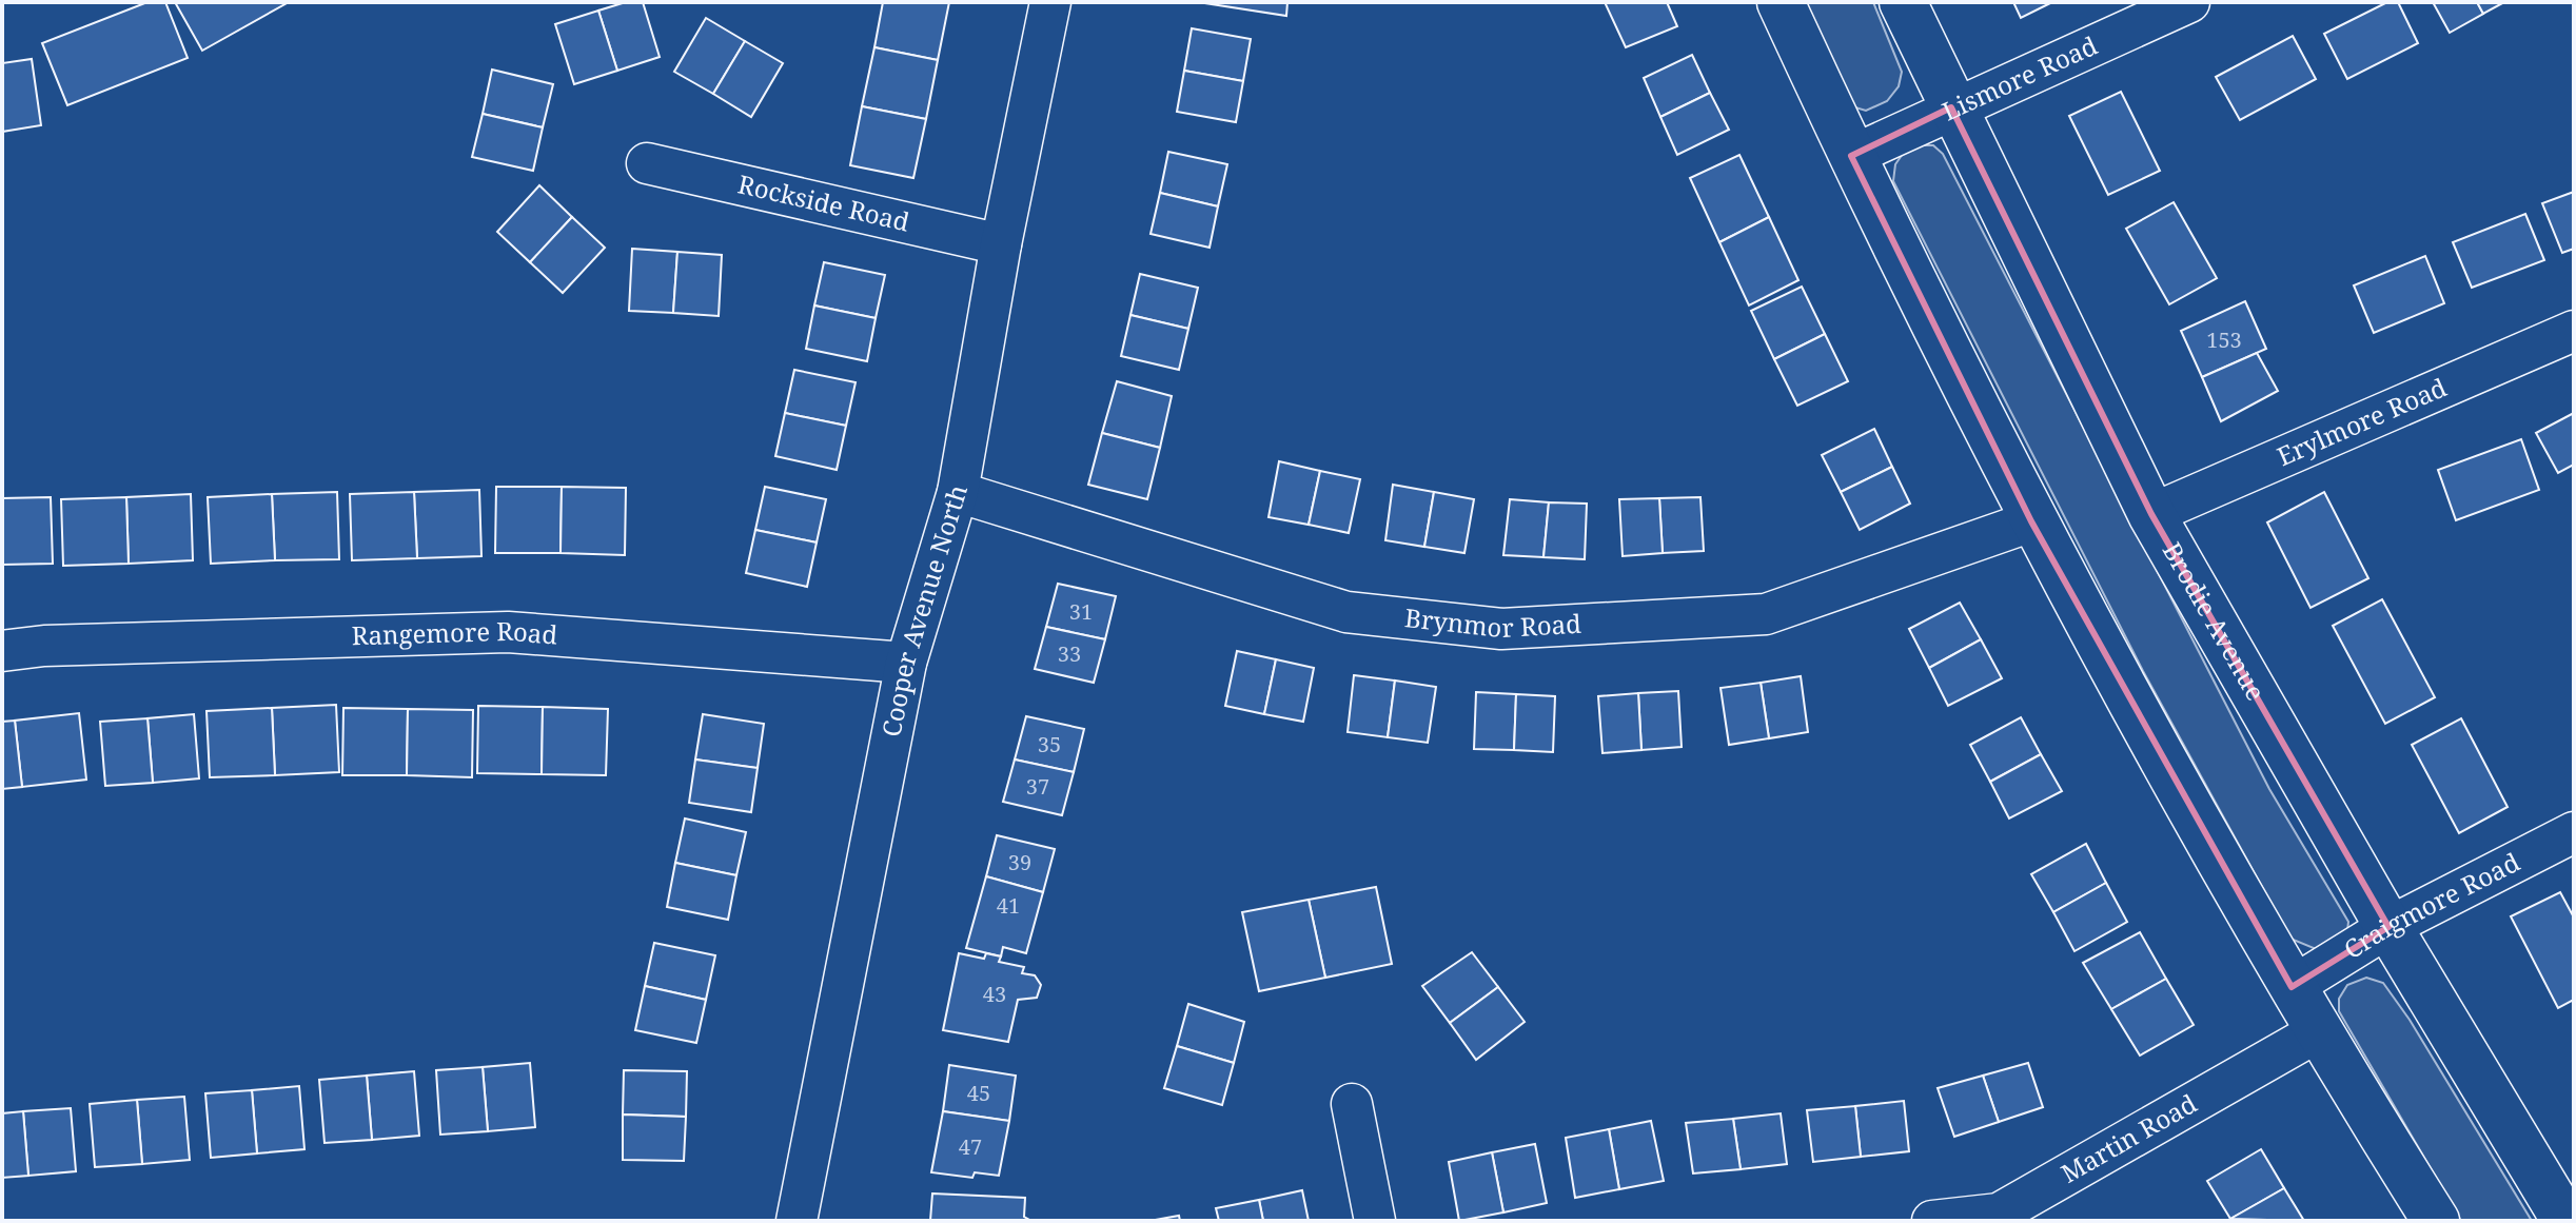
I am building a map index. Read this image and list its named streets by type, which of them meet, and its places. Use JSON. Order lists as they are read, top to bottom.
{
  "streets": {
    "street": [
      "Lismore Road",
      "Rockside Road",
      "Erylmore Road",
      "Cooper Avenue North",
      "Brynmor Road",
      "Brodie Avenue",
      "Rangemore Road",
      "Craigmore Road",
      "Martin Road"
    ]
  },
  "crossings": [
    ["Lismore Road", "Brodie Avenue"],
    ["Rockside Road", "Cooper Avenue North"],
    ["Erylmore Road", "Brodie Avenue"],
    ["Cooper Avenue North", "Brynmor Road"],
    ["Cooper Avenue North", "Rangemore Road"],
    ["Brodie Avenue", "Craigmore Road"]
  ],
  "house_numbers": [
    "153",
    "31",
    "33",
    "35",
    "37",
    "39",
    "41",
    "43",
    "45",
    "47"
  ]
}
